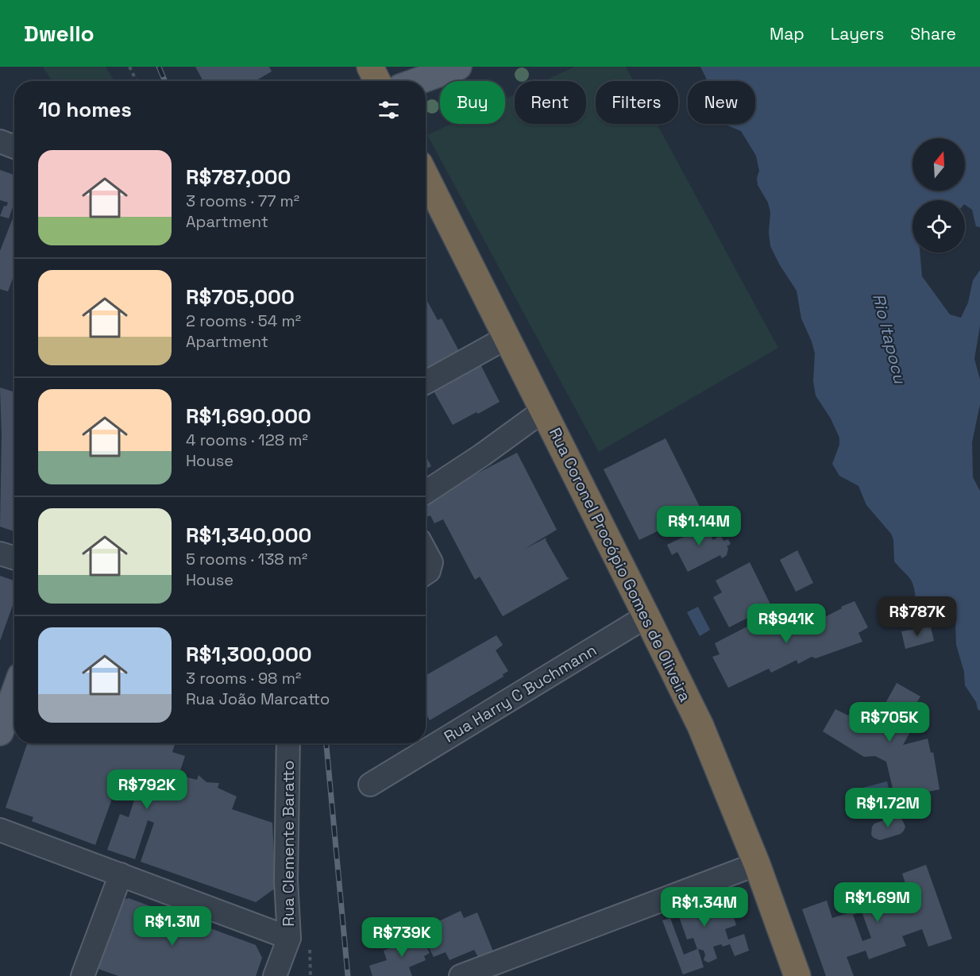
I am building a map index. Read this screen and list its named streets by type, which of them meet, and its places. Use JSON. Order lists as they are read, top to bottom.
{
  "streets": {
    "highway": ["Rua Coronel Procópio Gomes de Oliveira"],
    "street": ["Rua Harry C Buchmann", "Rua Clemente Baratto"]
  },
  "crossings": [
    ["Rua Coronel Procópio Gomes de Oliveira", "Rua Harry C Buchmann"]
  ],
  "water": ["Rio Itapocu"],
  "north": "top",
  "page": {
    "header": "Dwello",
    "nav": ["Map", "Layers", "Share"],
    "chip": [
      "Buy",
      "Rent",
      "Filters",
      "New"
    ],
    "heading": "10 homes",
    "list": [
      {
        "name": "R$787,000",
        "note": "3 rooms · 77 m² · Apartment"
      },
      {
        "name": "R$705,000",
        "note": "2 rooms · 54 m² · Apartment"
      },
      {
        "name": "R$1,690,000",
        "note": "4 rooms · 128 m² · House"
      },
      {
        "name": "R$1,340,000",
        "note": "5 rooms · 138 m² · House"
      },
      {
        "name": "R$1,300,000",
        "note": "3 rooms · 98 m² · Rua João Marcatto"
      }
    ],
    "price": [
      "R$1.14M",
      "R$787K",
      "R$941K",
      "R$705K",
      "R$792K",
      "R$1.72M",
      "R$1.69M",
      "R$1.34M",
      "R$1.3M",
      "R$739K"
    ]
  }
}
